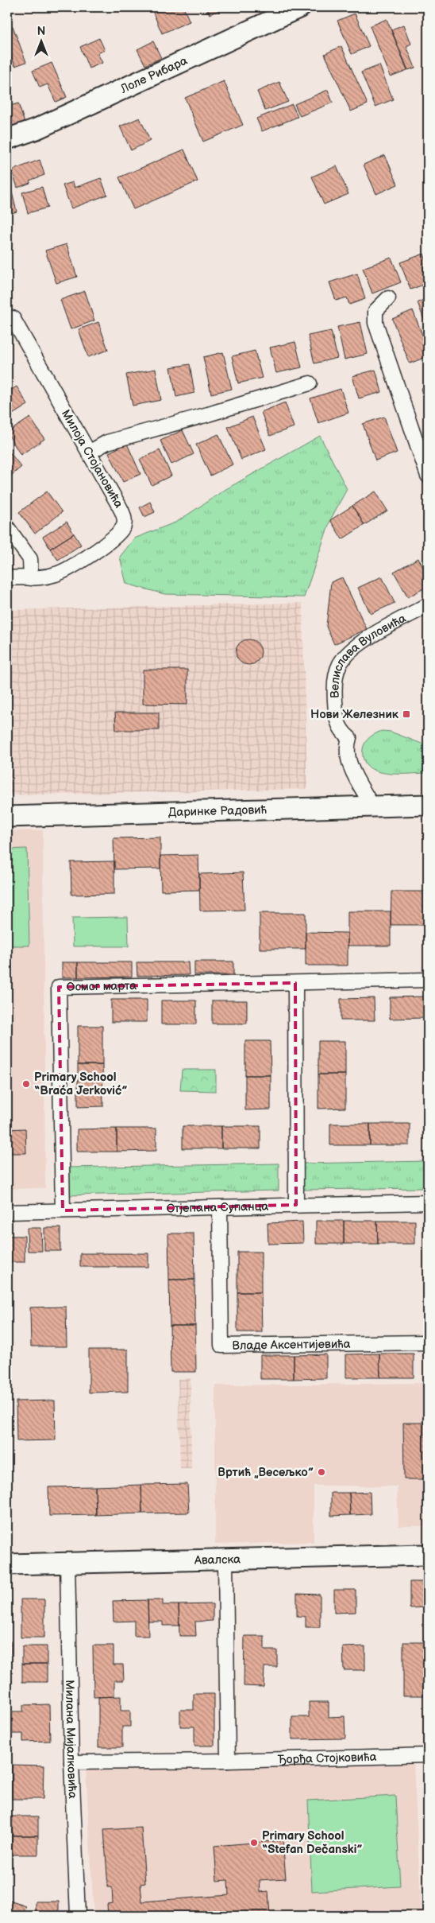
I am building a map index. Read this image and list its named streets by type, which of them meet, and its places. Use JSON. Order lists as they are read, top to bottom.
{
  "streets": {
    "main road": ["Лоле Рибара", "Даринке Радовић", "Авалска"],
    "street": [
      "Милоја Стојановића",
      "Велислава Вуловића",
      "Осмог марта",
      "Стјепана Супанца",
      "Владе Аксентијевића",
      "Милана Мијалковића",
      "Ђорђа Стојковића"
    ]
  },
  "crossings": [
    ["Велислава Вуловића", "Даринке Радовић"],
    ["Осмог марта", "Стјепана Супанца"],
    ["Стјепана Супанца", "Владе Аксентијевића"],
    ["Авалска", "Милана Мијалковића"],
    ["Милана Мијалковића", "Ђорђа Стојковића"]
  ],
  "places": {
    "transit": ["Нови Железник"],
    "other": ["Primary School “Braća Jerković”", "Вртић „Весељко”", "Primary School “Stefan Dečanski”"]
  },
  "north": "top"
}
